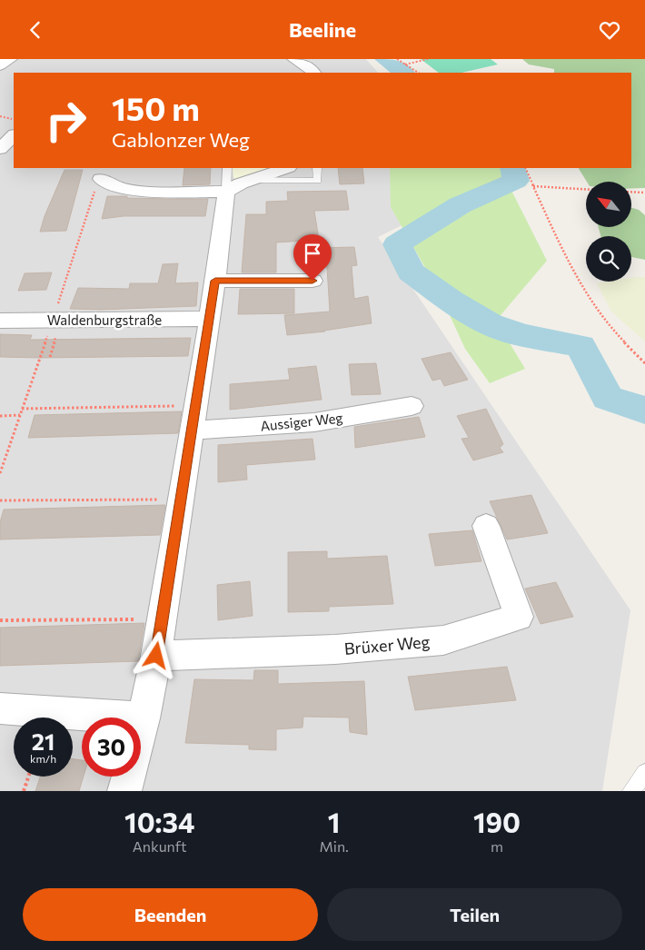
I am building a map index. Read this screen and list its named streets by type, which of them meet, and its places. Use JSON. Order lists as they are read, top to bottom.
{
  "streets": {
    "street": ["Waldenburgstraße", "Aussiger Weg", "Brüxer Weg"]
  },
  "north": "top left",
  "page": {
    "header": "Beeline",
    "turn": ["150 m", "Gablonzer Weg"],
    "speed": "21 km/h",
    "limit": "30",
    "eta": [
      "10:34",
      "Ankunft",
      "1",
      "Min.",
      "190",
      "m"
    ],
    "buttons": ["Beenden", "Teilen"]
  }
}
